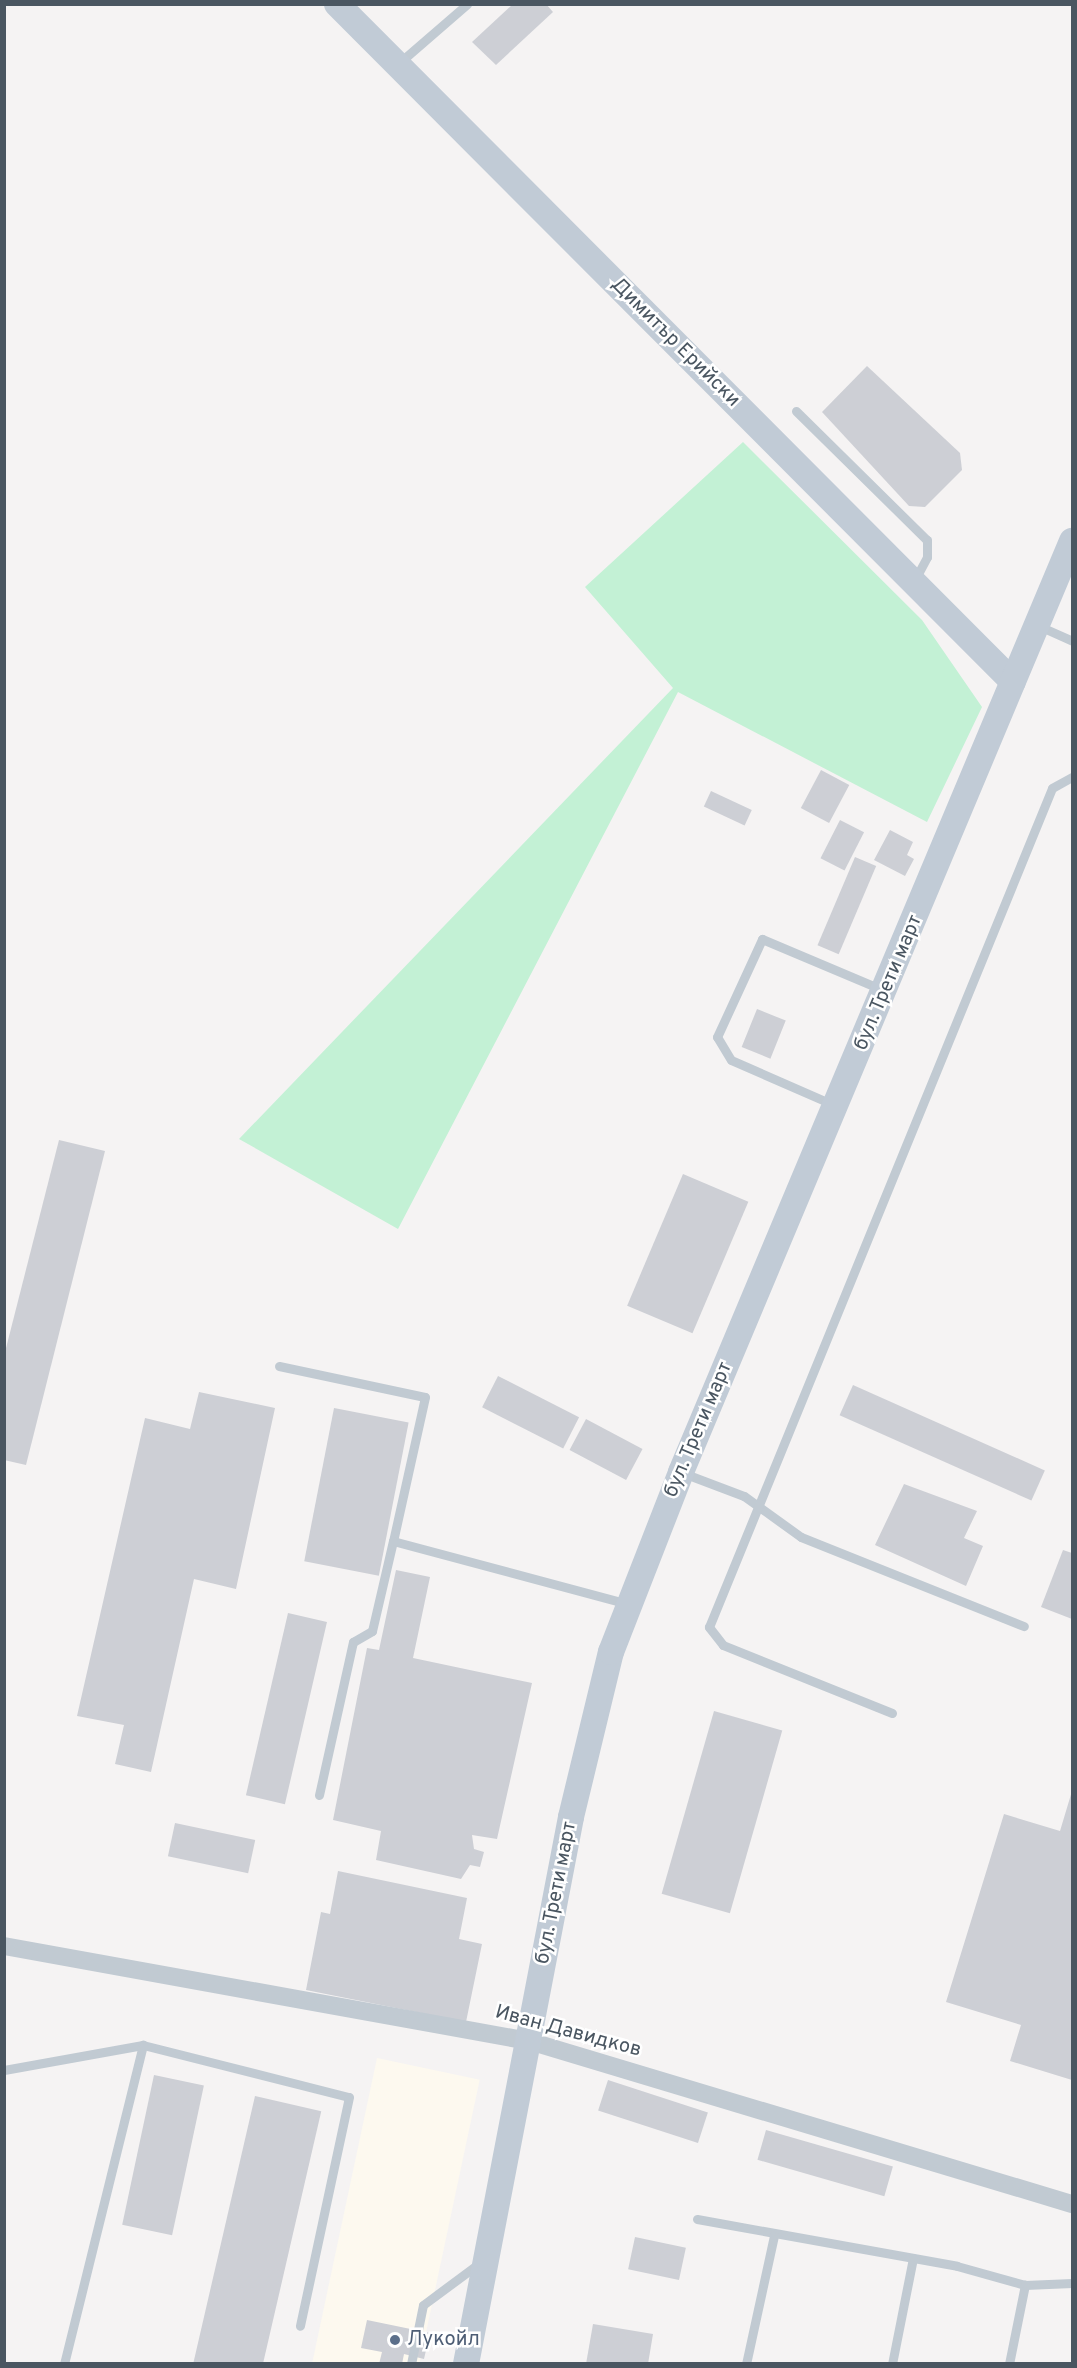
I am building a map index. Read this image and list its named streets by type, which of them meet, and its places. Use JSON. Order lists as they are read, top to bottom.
{
  "streets": {
    "main road": ["Димитър Ерийски", "бул. Трети март"],
    "street": ["Иван Давидков"]
  },
  "crossings": [
    ["Димитър Ерийски", "бул. Трети март"],
    ["бул. Трети март", "Иван Давидков"]
  ],
  "places": ["Лукойл"]
}
